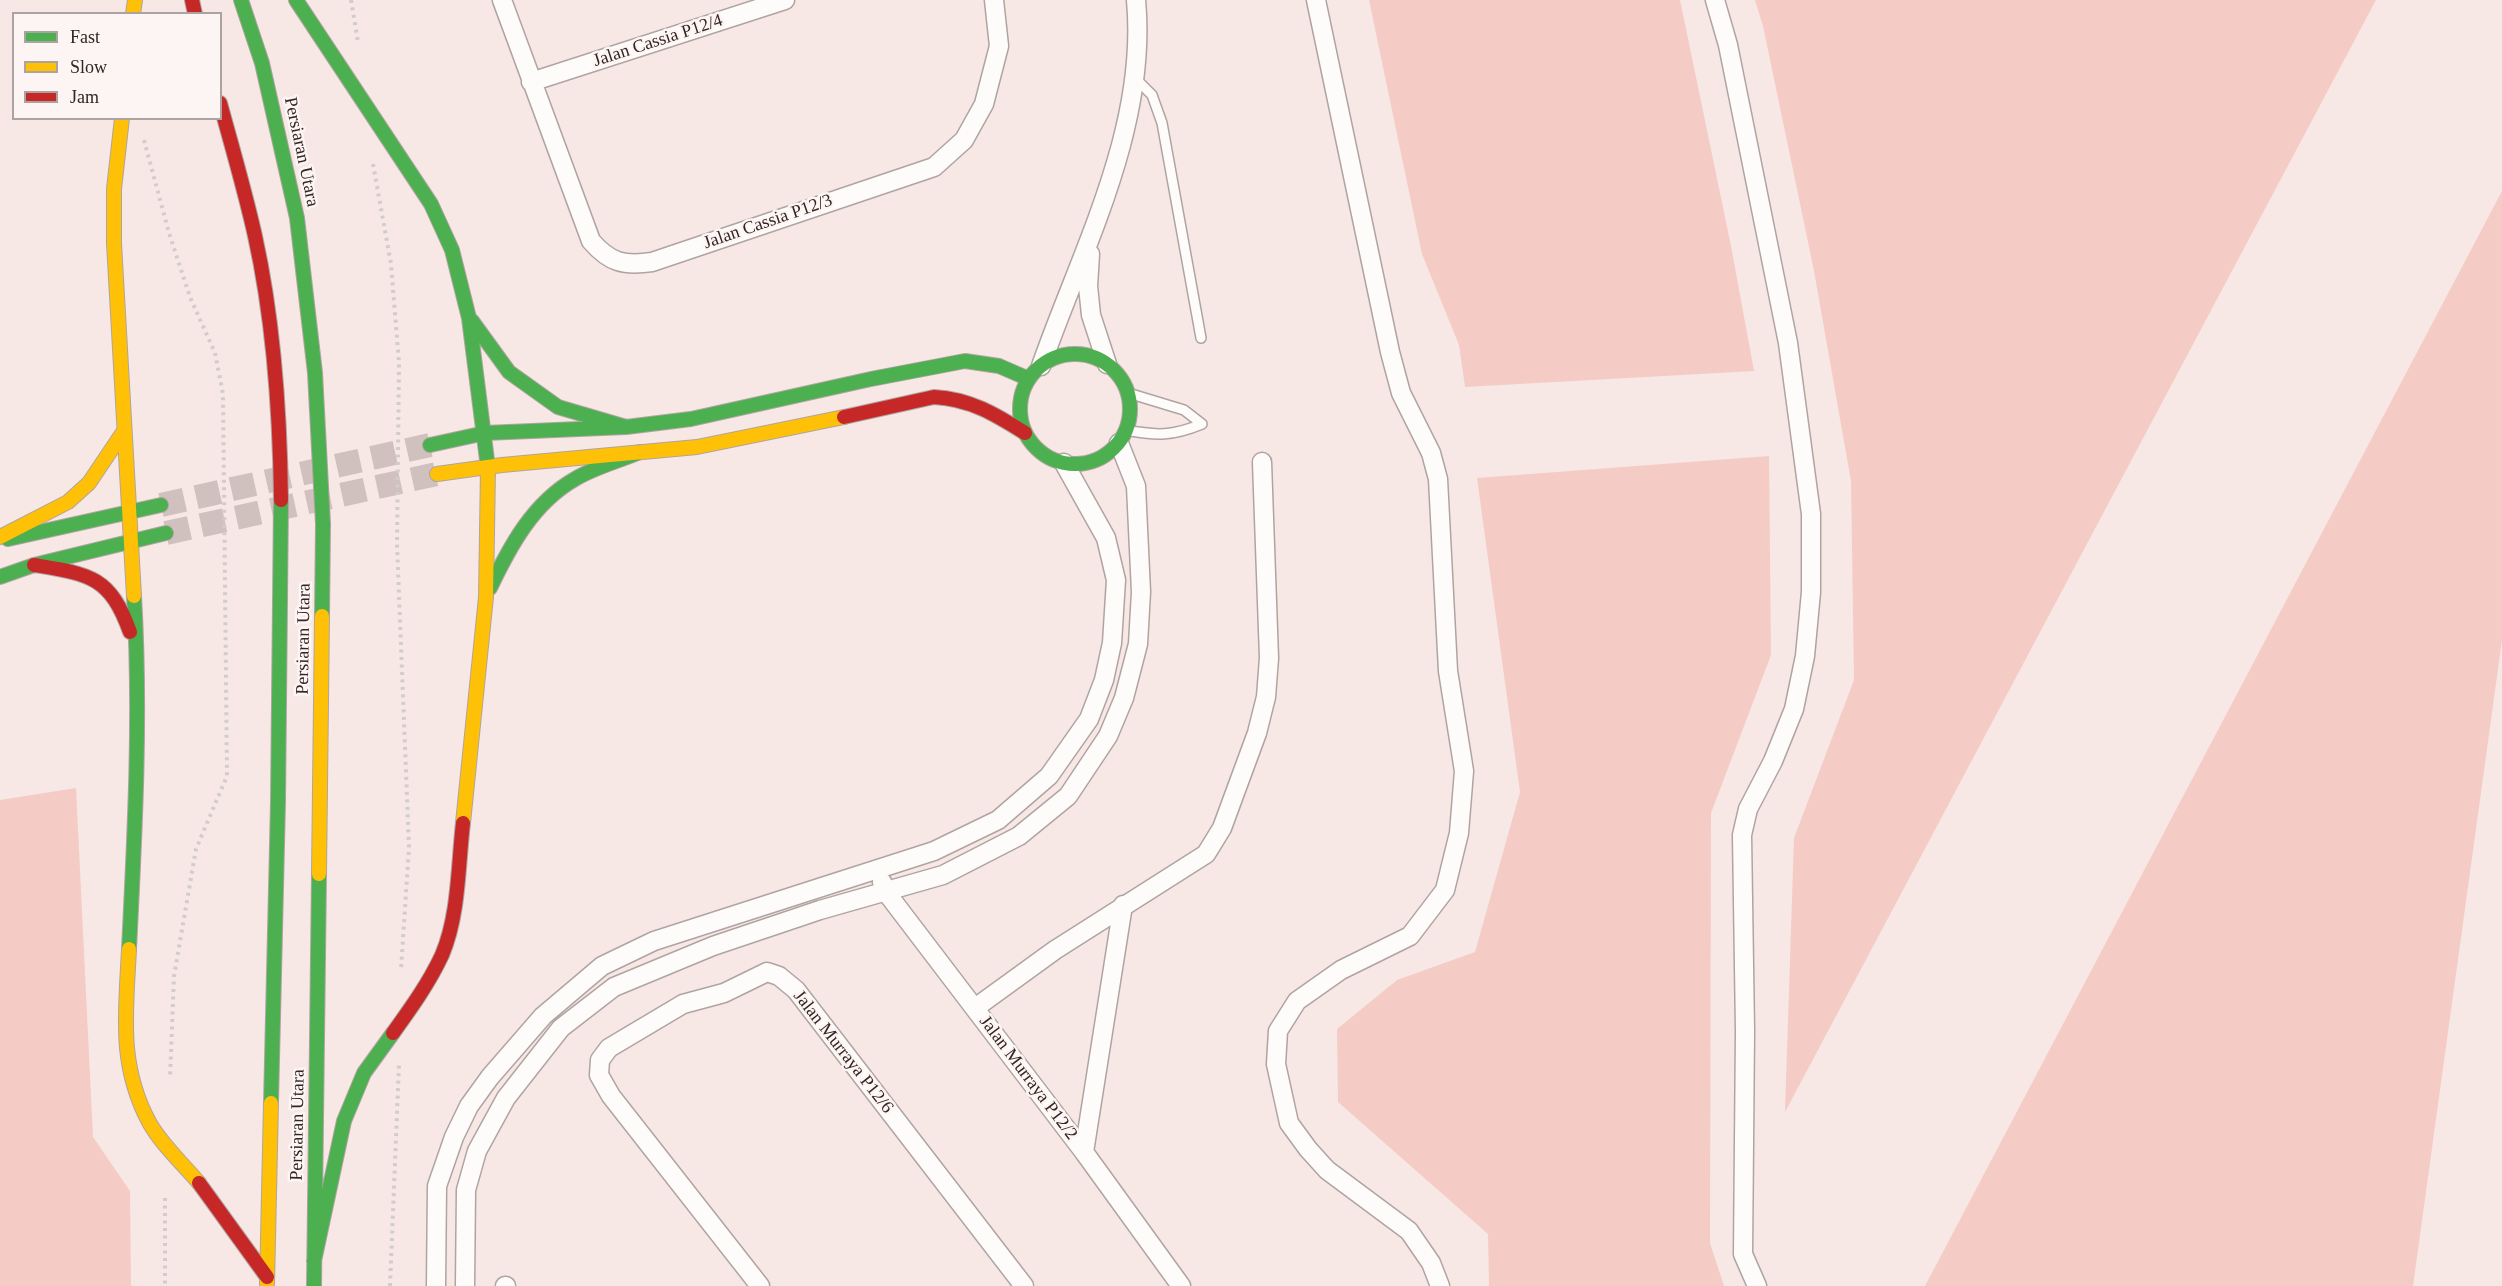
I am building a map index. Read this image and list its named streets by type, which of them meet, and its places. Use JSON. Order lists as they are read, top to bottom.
{
  "streets": {
    "main road": ["Persiaran Utara"],
    "street": [
      "Jalan Cassia P12/4",
      "Jalan Cassia P12/3",
      "Jalan Murraya P12/6",
      "Jalan Murraya P12/2"
    ]
  },
  "crossings": [
    ["Jalan Cassia P12/4", "Jalan Cassia P12/3"]
  ],
  "legend": ["Fast", "Slow", "Jam"]
}
